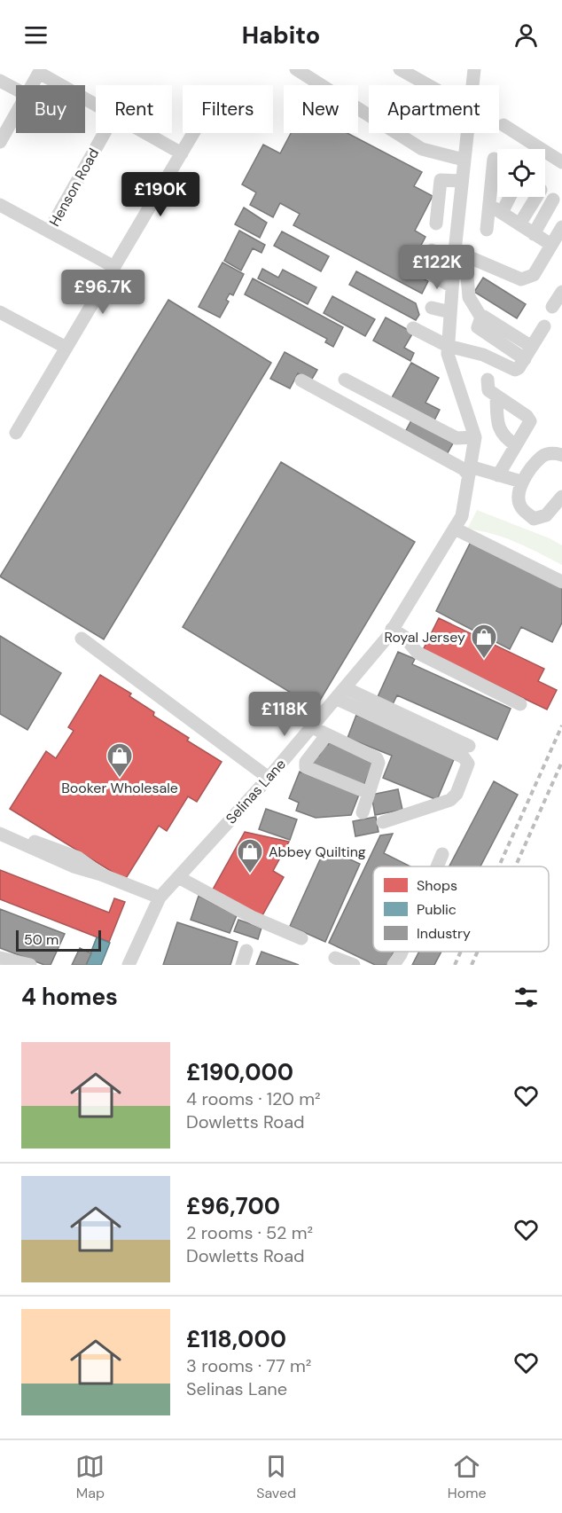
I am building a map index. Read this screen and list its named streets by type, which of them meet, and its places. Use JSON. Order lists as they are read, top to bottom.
{
  "streets": {
    "street": ["Henson Road", "Selinas Lane"]
  },
  "places": {
    "shop": ["Royal Jersey", "Booker Wholesale", "Abbey Quilting"]
  },
  "legend": ["Shops", "Public", "Industry"],
  "scale_bar": "50 m",
  "page": {
    "header": "Habito",
    "chip": [
      "Buy",
      "Rent",
      "Filters",
      "New",
      "Apartment"
    ],
    "price": [
      "£190K",
      "£122K",
      "£96.7K",
      "£118K"
    ],
    "scale": "50 m",
    "heading": "4 homes",
    "list": [
      {
        "name": "£190,000",
        "note": "4 rooms · 120 m² · Dowletts Road"
      },
      {
        "name": "£96,700",
        "note": "2 rooms · 52 m² · Dowletts Road"
      },
      {
        "name": "£118,000",
        "note": "3 rooms · 77 m² · Selinas Lane"
      }
    ],
    "tabs": ["Map", "Saved", "Home"]
  }
}
